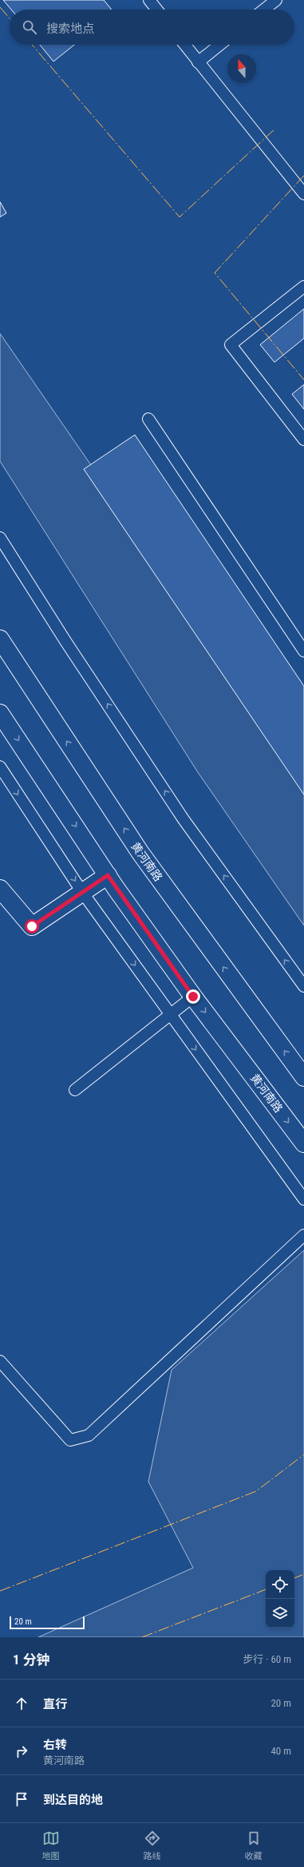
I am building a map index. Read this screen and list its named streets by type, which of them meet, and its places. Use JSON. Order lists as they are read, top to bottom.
{
  "streets": {
    "main road": ["黄河南路"]
  },
  "scale_bar": "20 m",
  "north": "top",
  "page": {
    "search": "搜索地点",
    "scale": "20 m",
    "heading": ["1 分钟", "步行 · 60 m"],
    "list": [
      ["直行", "20 m"],
      ["右转", "黄河南路", "40 m"],
      "到达目的地"
    ],
    "nav": ["地图", "路线", "收藏"]
  }
}
